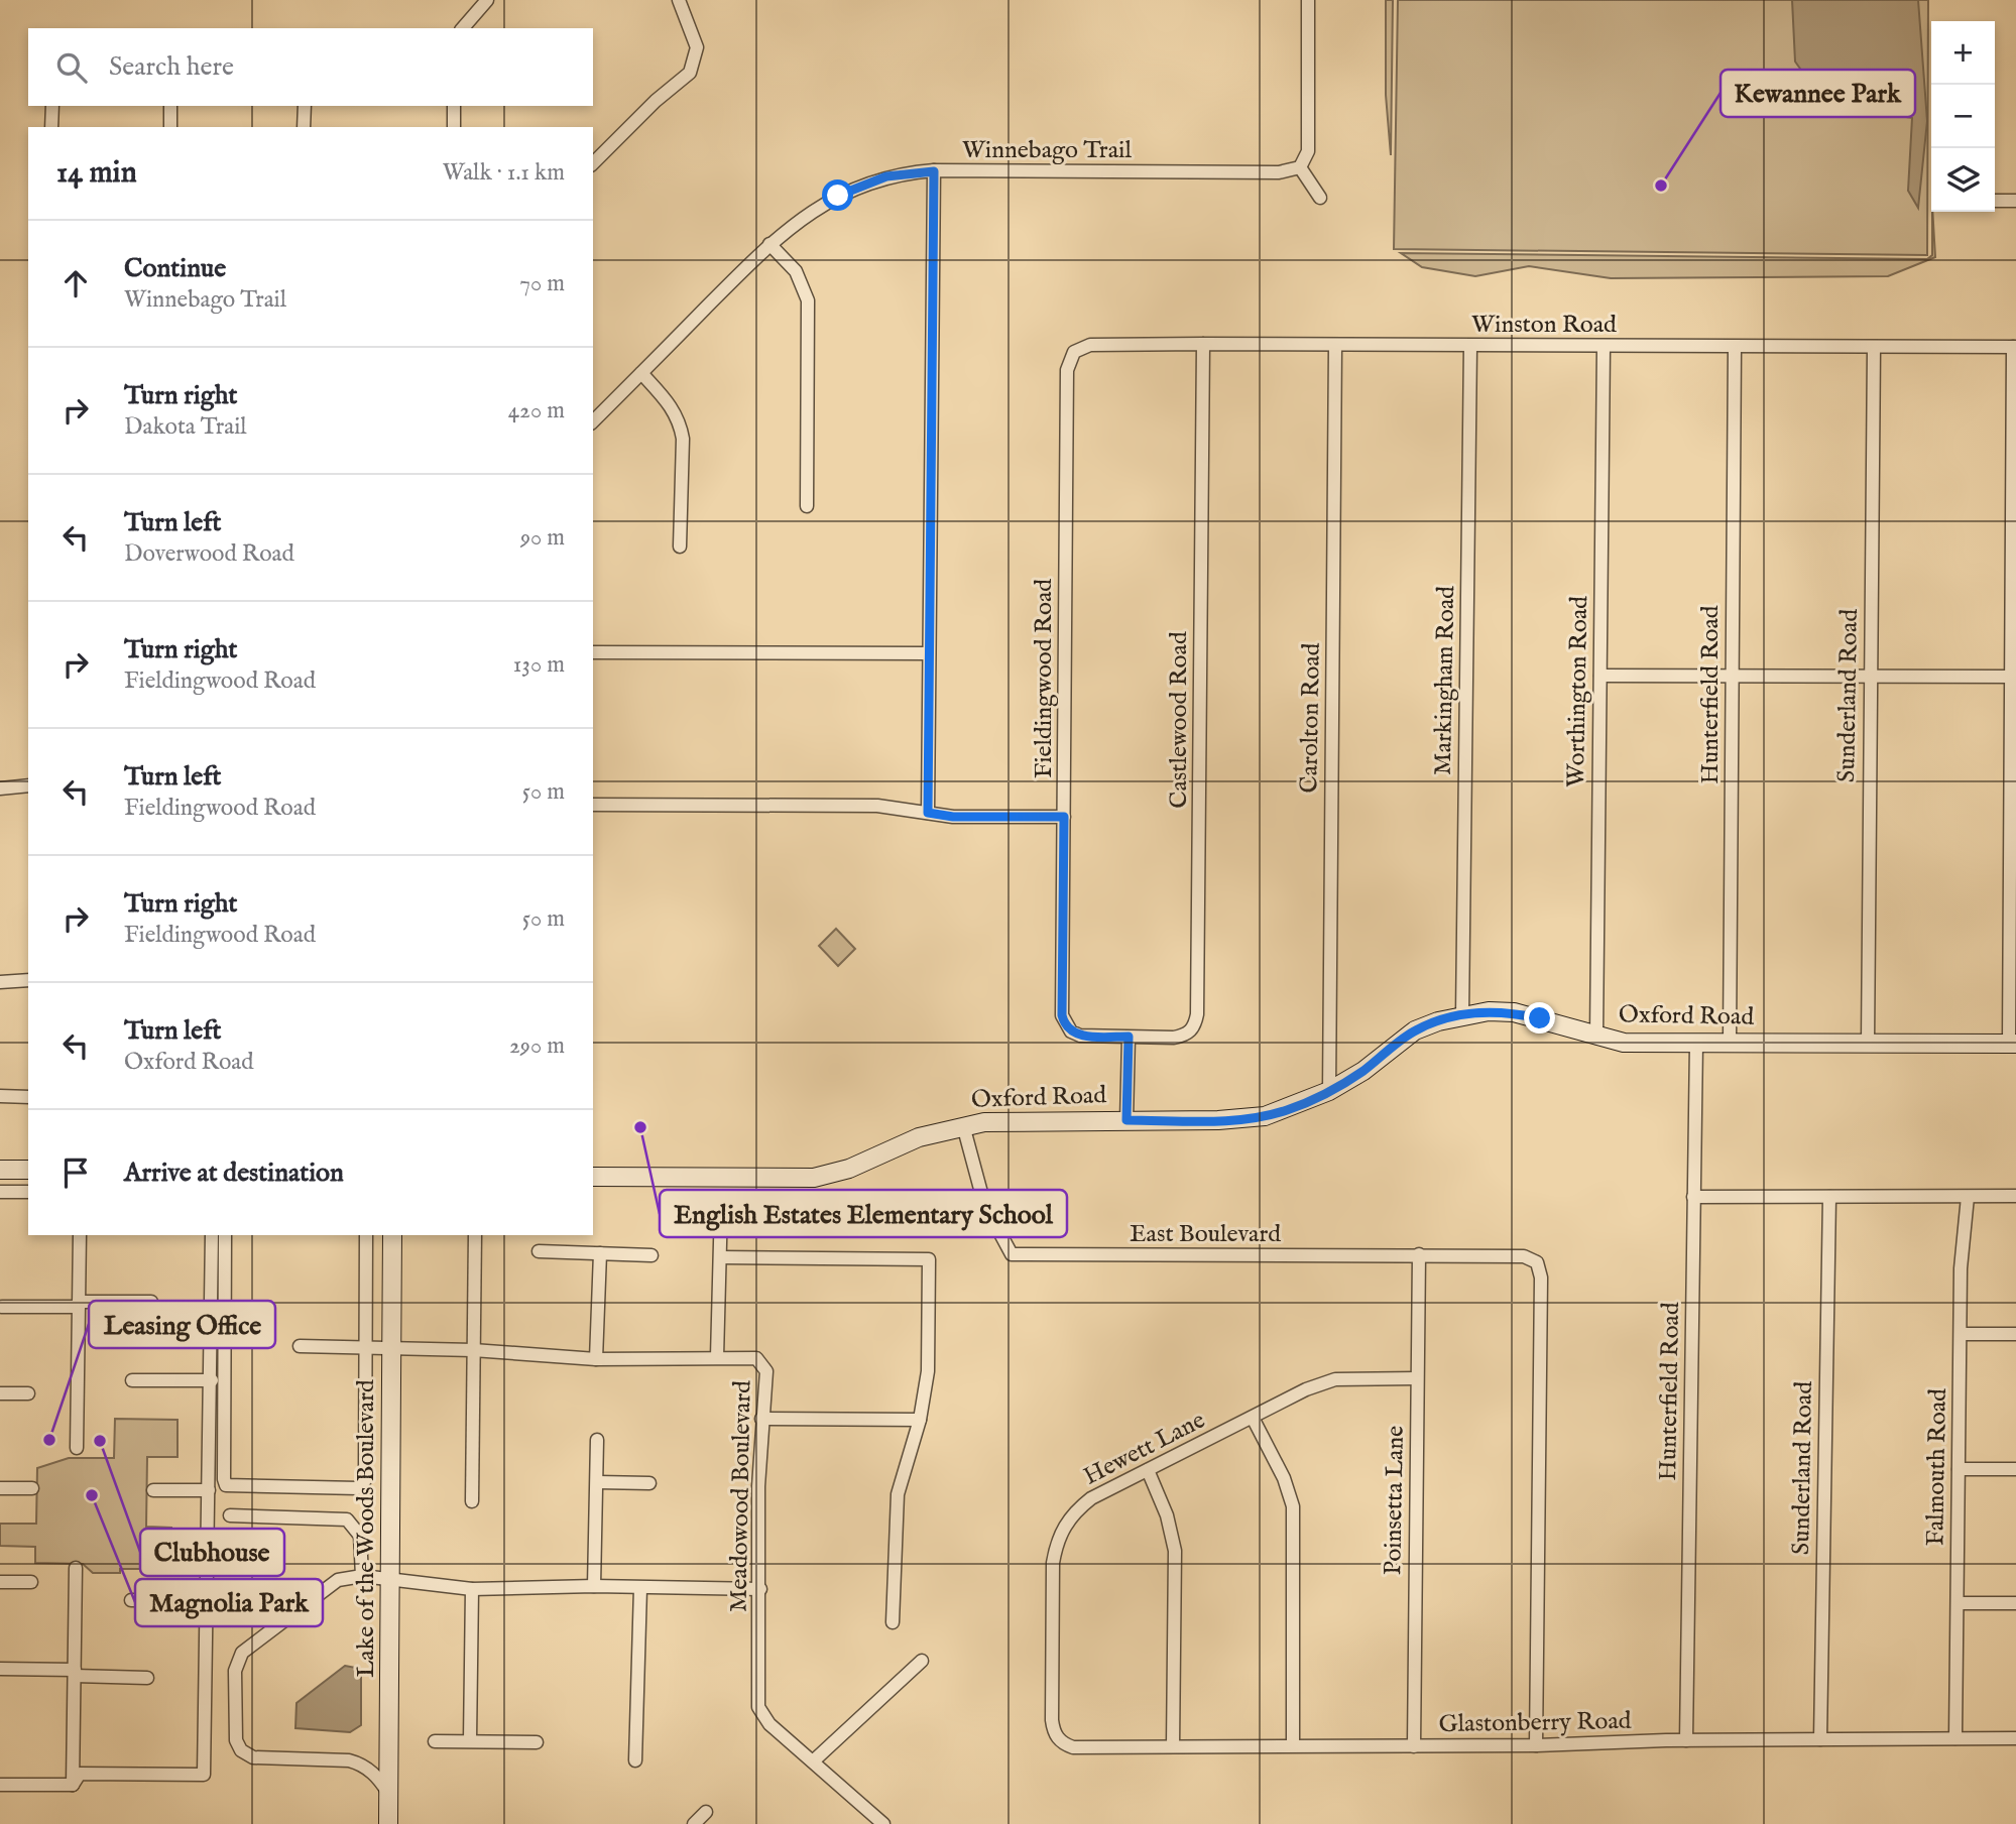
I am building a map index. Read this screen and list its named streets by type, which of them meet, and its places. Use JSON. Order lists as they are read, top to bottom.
{
  "streets": {
    "street": [
      "Winnebago Trail",
      "Winston Road",
      "Fieldingwood Road",
      "Markingham Road",
      "Worthington Road",
      "Hunterfield Road",
      "Sunderland Road",
      "Carolton Road",
      "Castlewood Road",
      "Oxford Road",
      "East Boulevard",
      "Hewett Lane",
      "Falmouth Road",
      "Meadowood Boulevard",
      "Poinsetta Lane",
      "Lake of the Woods Boulevard",
      "Glastonberry Road"
    ]
  },
  "crossings": [
    ["Winston Road", "Fieldingwood Road"],
    ["Winston Road", "Markingham Road"],
    ["Winston Road", "Worthington Road"],
    ["Winston Road", "Hunterfield Road"],
    ["Winston Road", "Sunderland Road"],
    ["Winston Road", "Carolton Road"],
    ["Winston Road", "Castlewood Road"],
    ["Fieldingwood Road", "Castlewood Road"],
    ["Markingham Road", "Oxford Road"],
    ["Worthington Road", "Oxford Road"],
    ["Hunterfield Road", "Oxford Road"],
    ["Hunterfield Road", "Glastonberry Road"],
    ["Sunderland Road", "Oxford Road"],
    ["Sunderland Road", "Glastonberry Road"],
    ["Carolton Road", "Oxford Road"],
    ["Oxford Road", "East Boulevard"],
    ["East Boulevard", "Poinsetta Lane"],
    ["East Boulevard", "Glastonberry Road"],
    ["Hewett Lane", "Poinsetta Lane"],
    ["Hewett Lane", "Glastonberry Road"],
    ["Falmouth Road", "Glastonberry Road"],
    ["Meadowood Boulevard", "Lake of the Woods Boulevard"],
    ["Poinsetta Lane", "Glastonberry Road"]
  ],
  "places": [
    "Kewannee Park",
    "English Estates Elementary School",
    "Leasing Office",
    "Clubhouse",
    "Magnolia Park"
  ],
  "page": {
    "map_buttons": ["+", "−"],
    "search": "Search here",
    "heading": ["14 min", "Walk · 1.1 km"],
    "list": [
      ["Continue", "Winnebago Trail", "70 m"],
      ["Turn right", "Dakota Trail", "420 m"],
      ["Turn left", "Doverwood Road", "90 m"],
      ["Turn right", "Fieldingwood Road", "130 m"],
      ["Turn left", "Fieldingwood Road", "50 m"],
      ["Turn right", "Fieldingwood Road", "50 m"],
      ["Turn left", "Oxford Road", "290 m"],
      "Arrive at destination"
    ]
  }
}
